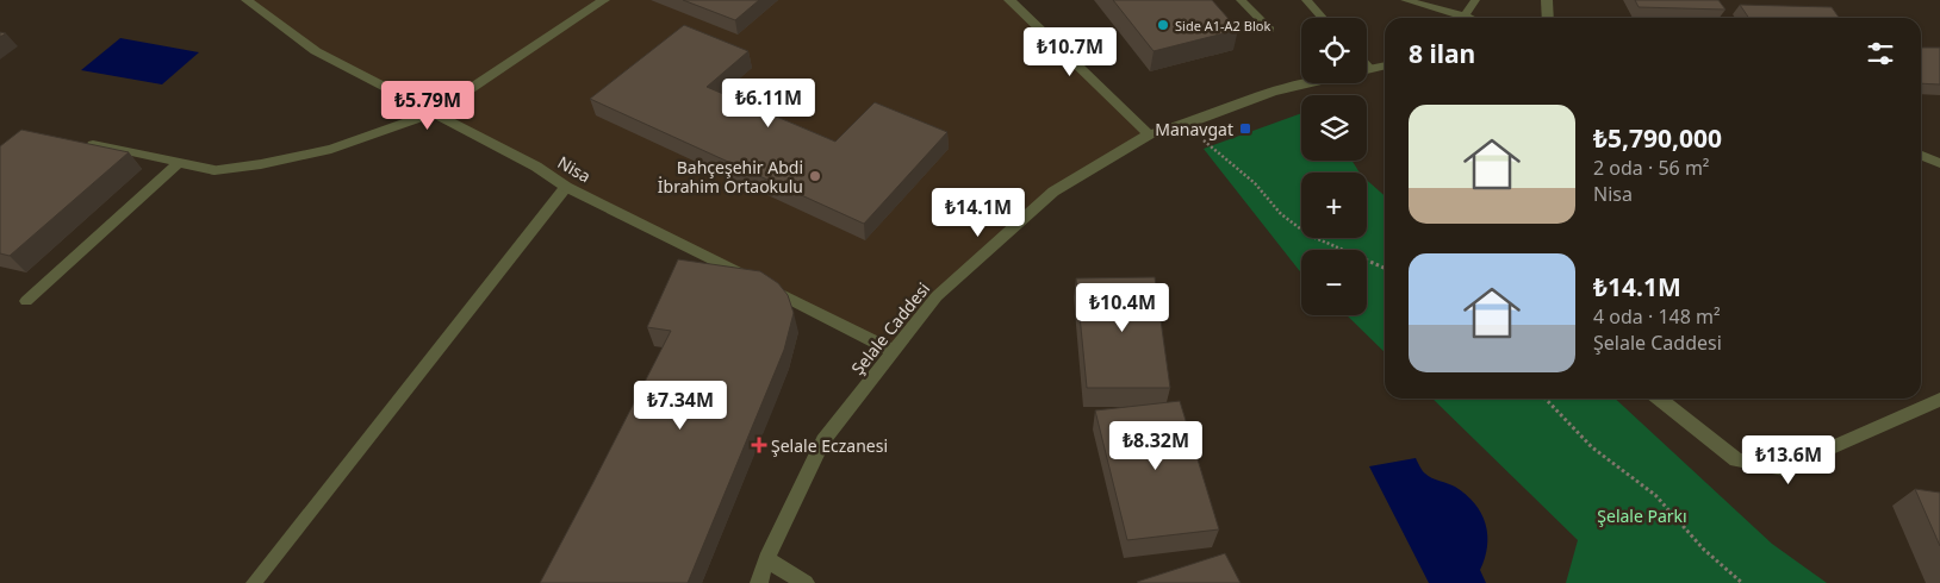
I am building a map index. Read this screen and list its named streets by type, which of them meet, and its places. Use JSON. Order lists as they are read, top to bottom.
{
  "streets": {
    "street": ["Nisa", "Şelale Caddesi"]
  },
  "crossings": [
    ["Nisa", "Şelale Caddesi"]
  ],
  "parks": ["Şelale Parkı"],
  "places": {
    "other": ["Side A1-A2 Blok", "Bahçeşehir Abdi İbrahim Ortaokulu"],
    "transit": ["Manavgat"],
    "health": ["Şelale Eczanesi"]
  },
  "page": {
    "map_buttons": ["+", "−"],
    "heading": "8 ilan",
    "price": [
      "₺10.7M",
      "₺6.11M",
      "₺5.79M",
      "₺14.1M",
      "₺10.4M",
      "₺7.34M",
      "₺8.32M",
      "₺13.6M"
    ],
    "list": [
      {
        "name": "₺5,790,000",
        "note": "2 oda · 56 m² · Nisa"
      },
      {
        "name": "₺14.1M",
        "note": "4 oda · 148 m² · Şelale Caddesi"
      }
    ]
  }
}
